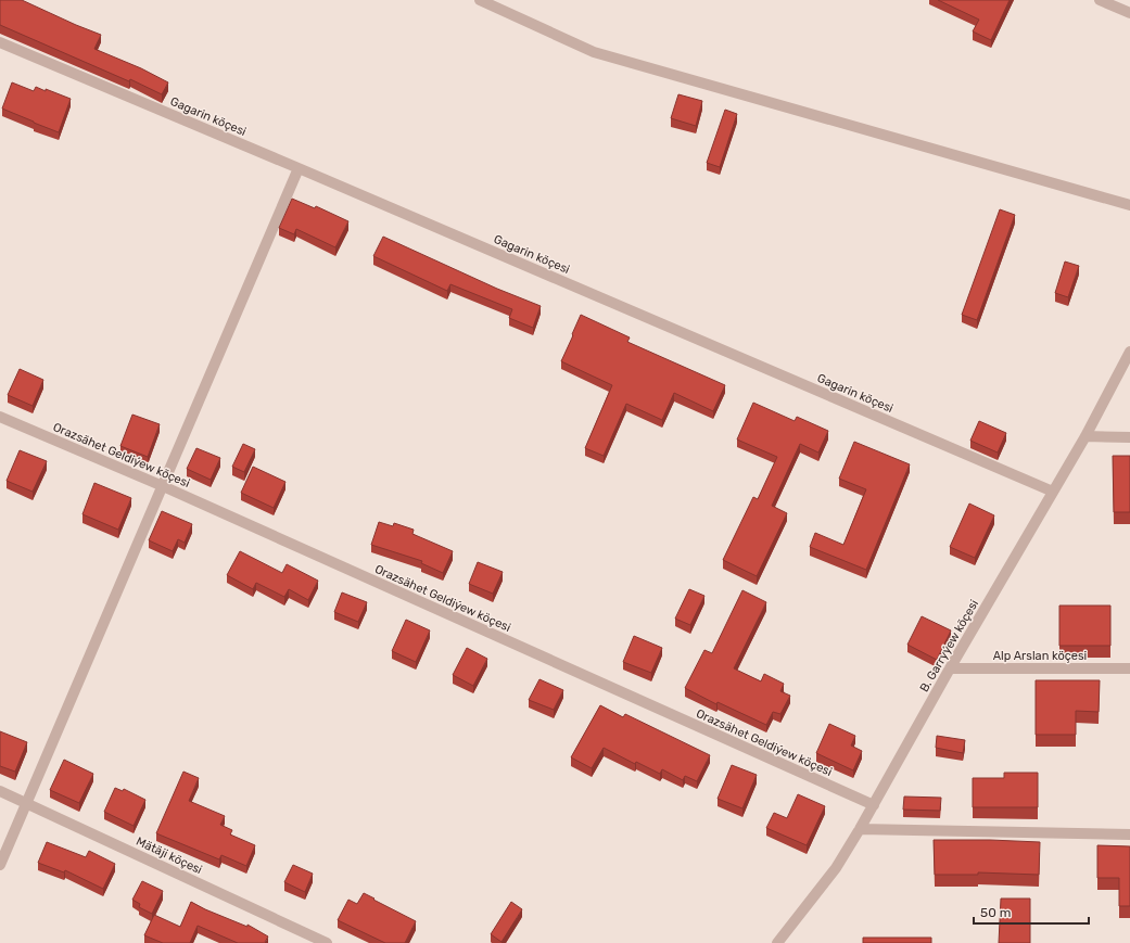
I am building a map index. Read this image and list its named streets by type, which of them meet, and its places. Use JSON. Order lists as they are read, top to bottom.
{
  "streets": {
    "street": [
      "Gagarin köçesi",
      "Orazsähet Geldiýew köçesi",
      "B. Garryýew köçesi",
      "Alp Arslan köçesi",
      "Mätäji köçesi"
    ]
  },
  "crossings": [
    ["Gagarin köçesi", "B. Garryýew köçesi"],
    ["Orazsähet Geldiýew köçesi", "B. Garryýew köçesi"],
    ["B. Garryýew köçesi", "Alp Arslan köçesi"]
  ],
  "scale_bar": "50 m"
}
